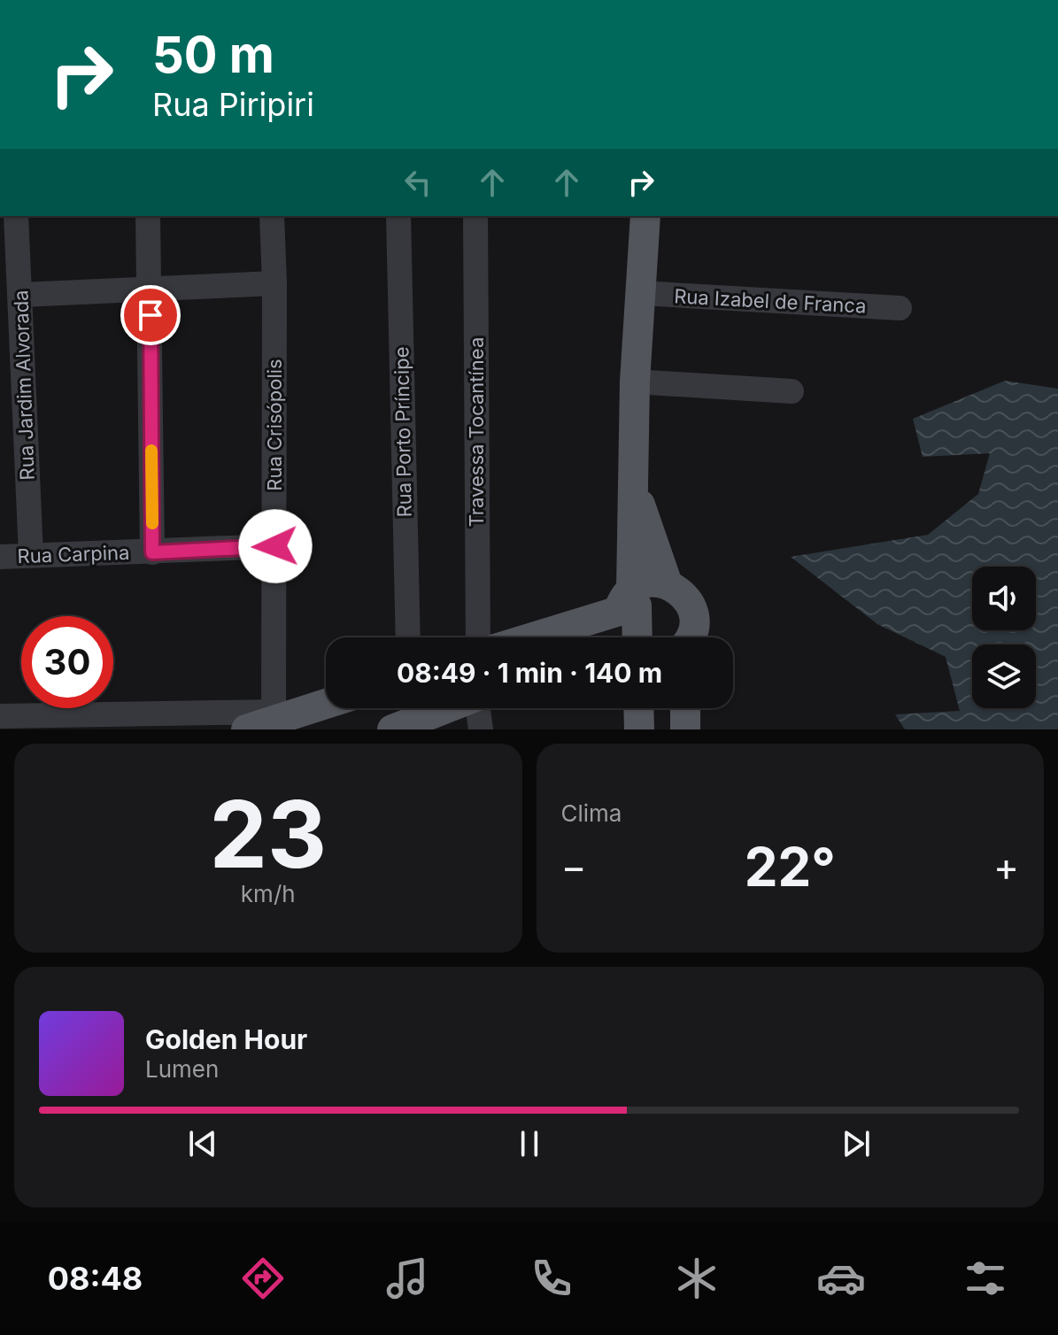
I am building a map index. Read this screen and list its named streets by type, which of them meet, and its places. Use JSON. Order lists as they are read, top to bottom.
{
  "streets": {
    "street": [
      "Rua Izabel de Franca",
      "Rua Jardim Alvorada",
      "Rua Crisópolis",
      "Rua Porto Príncipe",
      "Travessa Tocantínea",
      "Rua Carpina"
    ]
  },
  "crossings": [
    ["Rua Jardim Alvorada", "Rua Carpina"],
    ["Rua Crisópolis", "Rua Carpina"]
  ],
  "page": {
    "turn": ["50 m", "Rua Piripiri"],
    "limit": "30",
    "trip": "08:49 · 1 min · 140 m",
    "tile": [
      ["23", "km/h"],
      "Clima"
    ],
    "heat": ["−", "22°", "+"],
    "song": ["Golden Hour", "Lumen"],
    "tabs": "08:48"
  }
}
